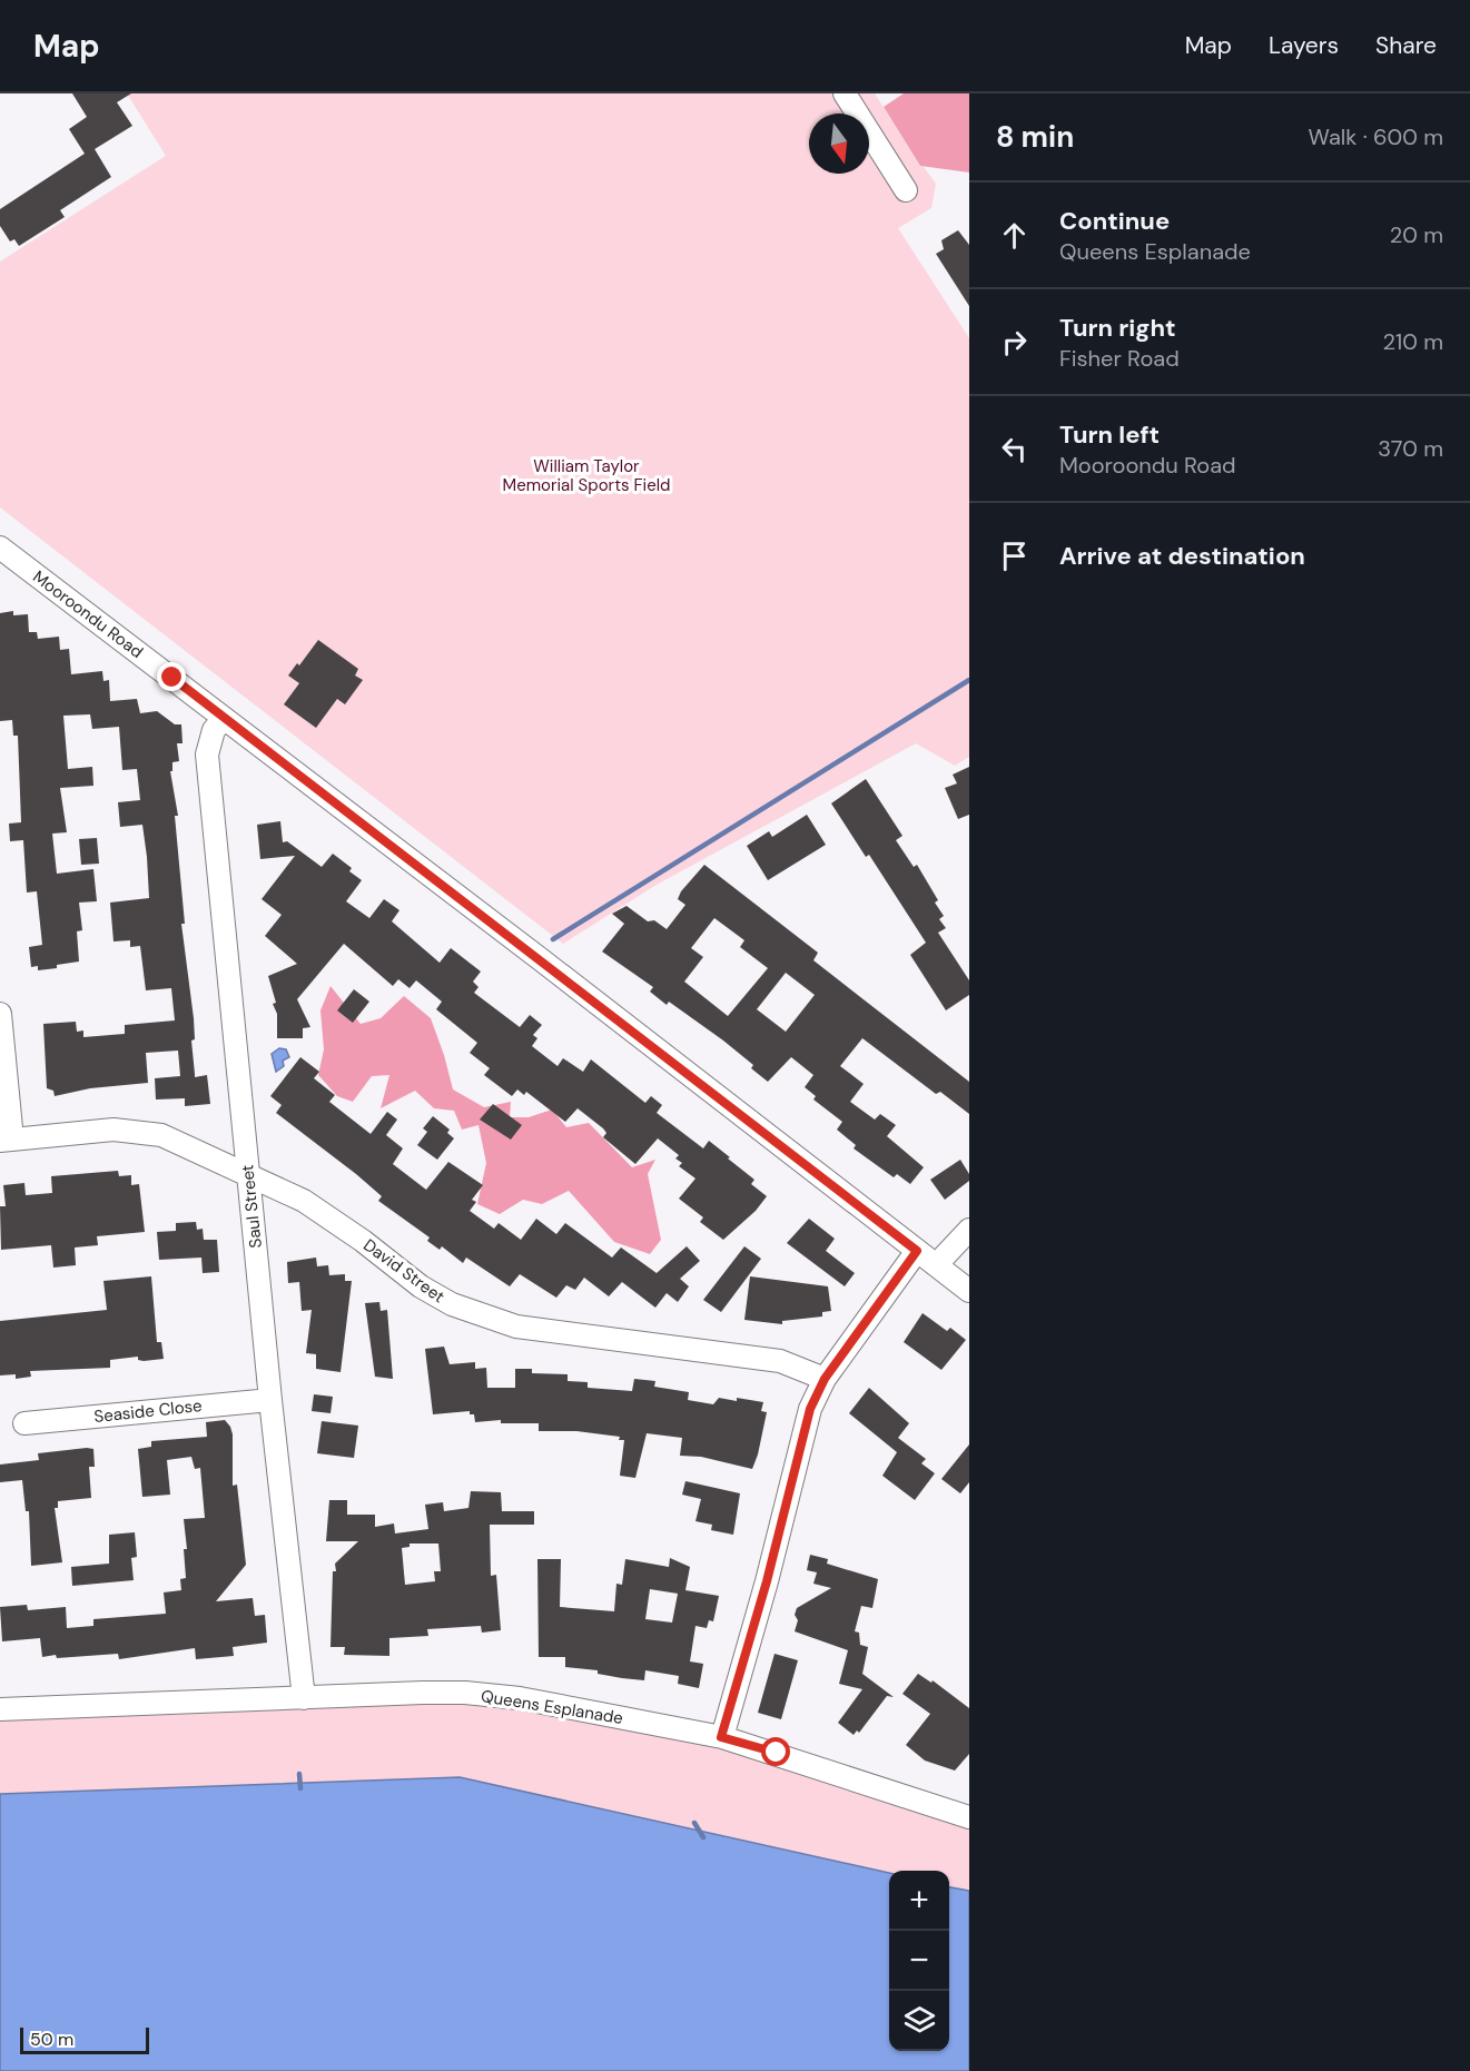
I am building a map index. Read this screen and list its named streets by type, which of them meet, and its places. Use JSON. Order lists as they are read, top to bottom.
{
  "streets": {
    "street": [
      "Mooroondu Road",
      "Saul Street",
      "David Street",
      "Seaside Close",
      "Queens Esplanade"
    ]
  },
  "crossings": [
    ["Mooroondu Road", "Saul Street"],
    ["Saul Street", "David Street"],
    ["Saul Street", "Seaside Close"],
    ["Saul Street", "Queens Esplanade"]
  ],
  "parks": ["William Taylor Memorial Sports Field"],
  "scale_bar": "50 m",
  "north": "bottom",
  "page": {
    "header": "Map",
    "nav": ["Map", "Layers", "Share"],
    "heading": ["8 min", "Walk · 600 m"],
    "list": [
      ["Continue", "Queens Esplanade", "20 m"],
      ["Turn right", "Fisher Road", "210 m"],
      ["Turn left", "Mooroondu Road", "370 m"],
      "Arrive at destination"
    ],
    "map_buttons": ["+", "−"],
    "scale": "50 m"
  }
}
